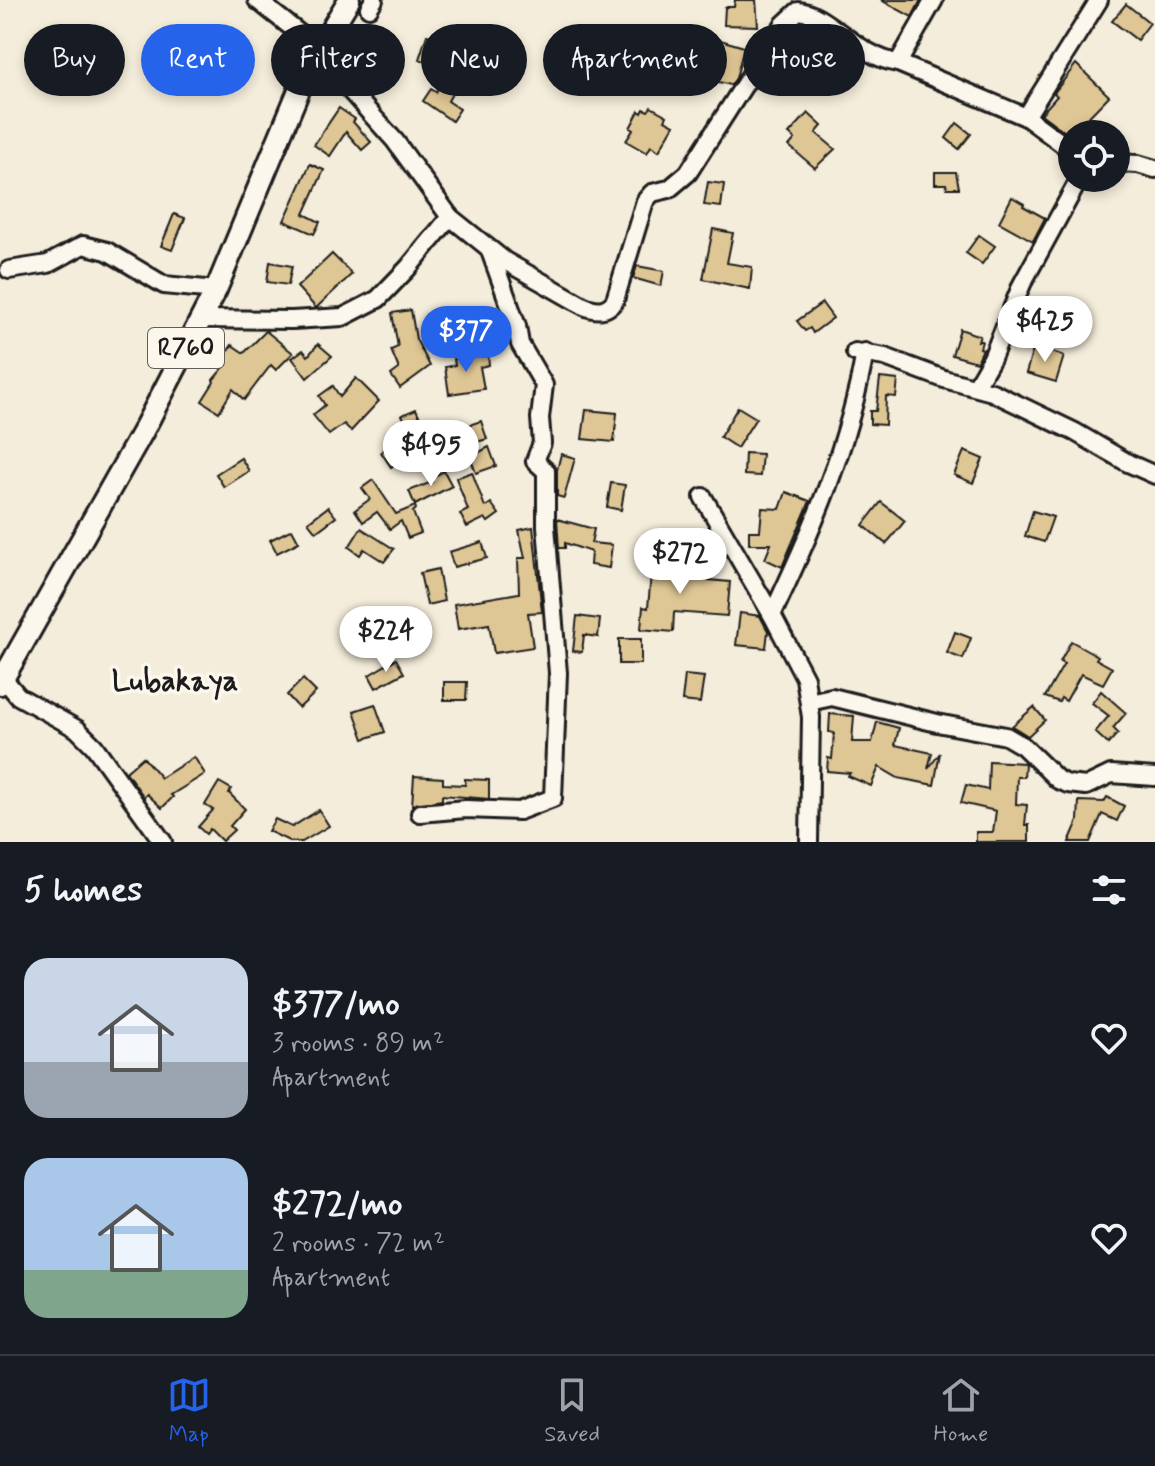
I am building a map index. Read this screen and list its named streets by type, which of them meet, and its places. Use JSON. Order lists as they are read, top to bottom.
{
  "streets": {
    "main road": ["R760"]
  },
  "districts": ["Lubakaya"],
  "page": {
    "chip": [
      "Buy",
      "Rent",
      "Filters",
      "New",
      "Apartment",
      "House"
    ],
    "price": [
      "$425",
      "$377",
      "$495",
      "$272",
      "$224"
    ],
    "heading": "5 homes",
    "list": [
      {
        "name": "$377/mo",
        "note": "3 rooms · 89 m² · Apartment"
      },
      {
        "name": "$272/mo",
        "note": "2 rooms · 72 m² · Apartment"
      }
    ],
    "tabs": ["Map", "Saved", "Home"]
  }
}
